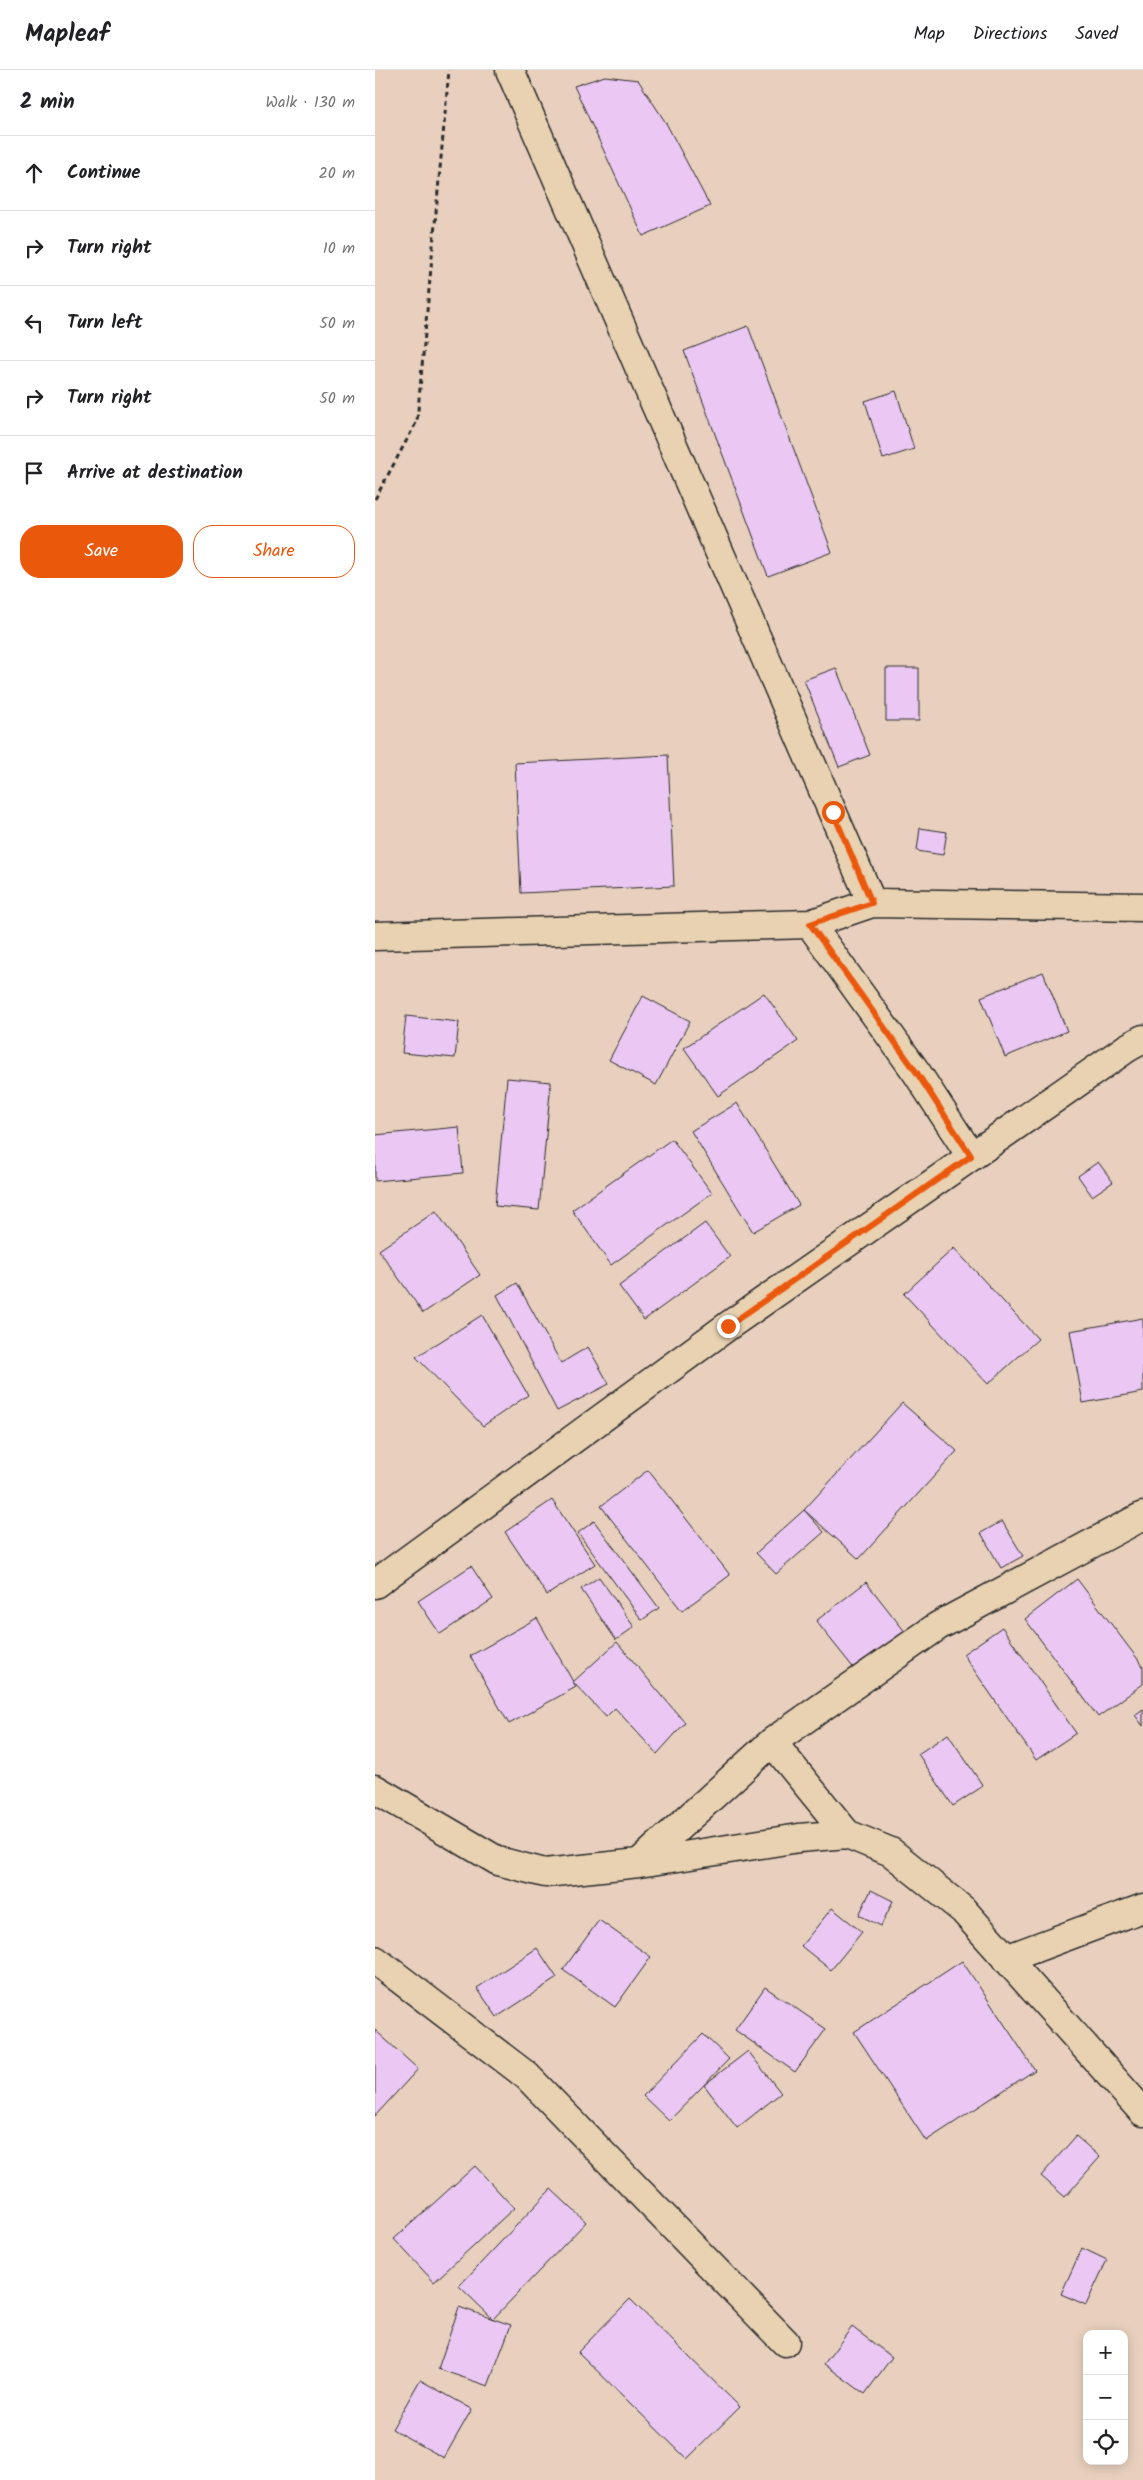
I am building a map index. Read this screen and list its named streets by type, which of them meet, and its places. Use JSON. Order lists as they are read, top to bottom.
{
  "page": {
    "header": "Mapleaf",
    "nav": ["Map", "Directions", "Saved"],
    "heading": ["2 min", "Walk · 130 m"],
    "list": [
      ["Continue", "20 m"],
      ["Turn right", "10 m"],
      ["Turn left", "50 m"],
      ["Turn right", "50 m"],
      "Arrive at destination"
    ],
    "buttons": ["Save", "Share"],
    "map_buttons": ["+", "−"]
  }
}
